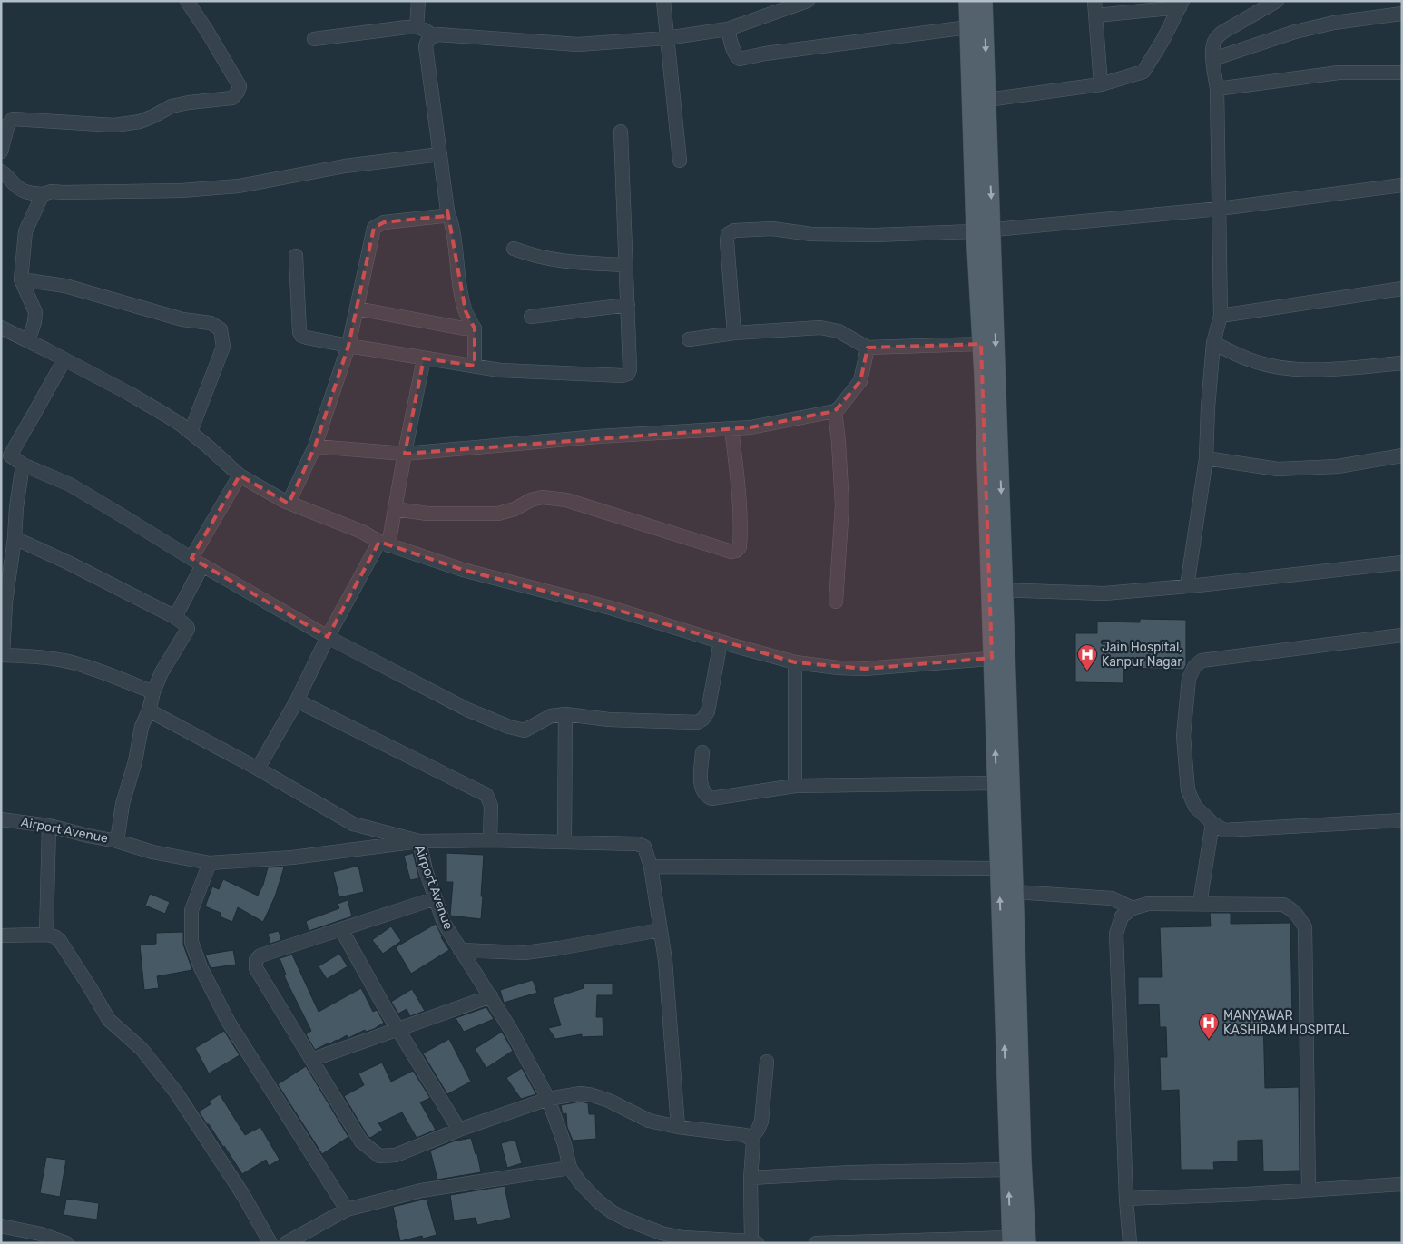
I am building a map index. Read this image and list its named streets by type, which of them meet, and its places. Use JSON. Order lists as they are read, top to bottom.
{
  "streets": {
    "street": ["Airport Avenue"]
  },
  "places": {
    "hospital": ["Jain Hospital, Kanpur Nagar", "MANYAWAR KASHIRAM HOSPITAL"]
  }
}
